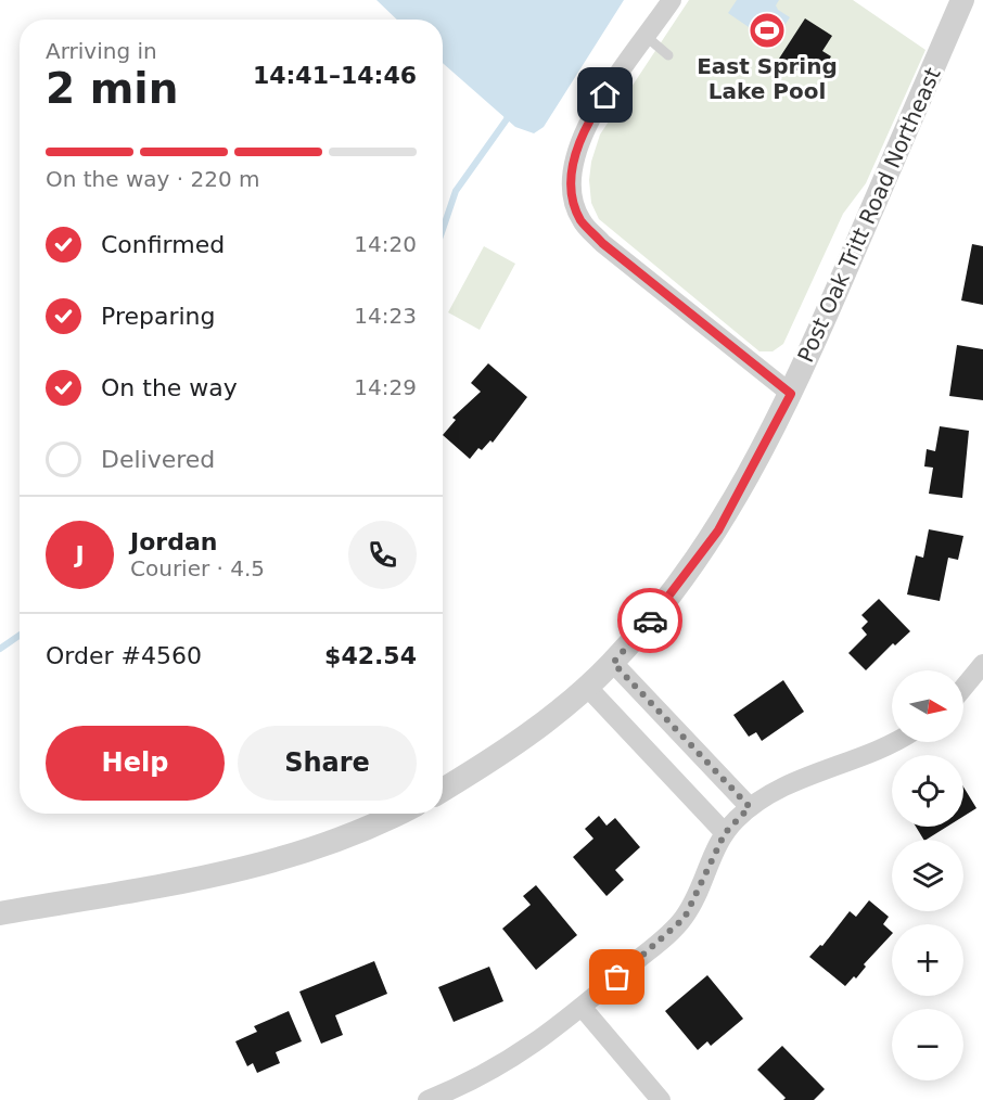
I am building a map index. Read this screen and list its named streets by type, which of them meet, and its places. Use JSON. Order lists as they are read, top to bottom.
{
  "streets": {
    "street": ["Post Oak Tritt Road Northeast"]
  },
  "places": {
    "sports": ["East Spring Lake Pool"]
  },
  "north": "right",
  "page": {
    "heading": ["2 min", "Arriving in", "14:41–14:46"],
    "panel": [
      "Jordan",
      "Courier · 4.5",
      "Order #4560",
      "$42.54"
    ],
    "bar": "On the way · 220 m",
    "list": [
      ["Confirmed", "14:20"],
      ["Preparing", "14:23"],
      ["On the way", "14:29"],
      "Delivered"
    ],
    "round": "J",
    "map_buttons": ["+", "−"],
    "buttons": ["Help", "Share"]
  }
}
